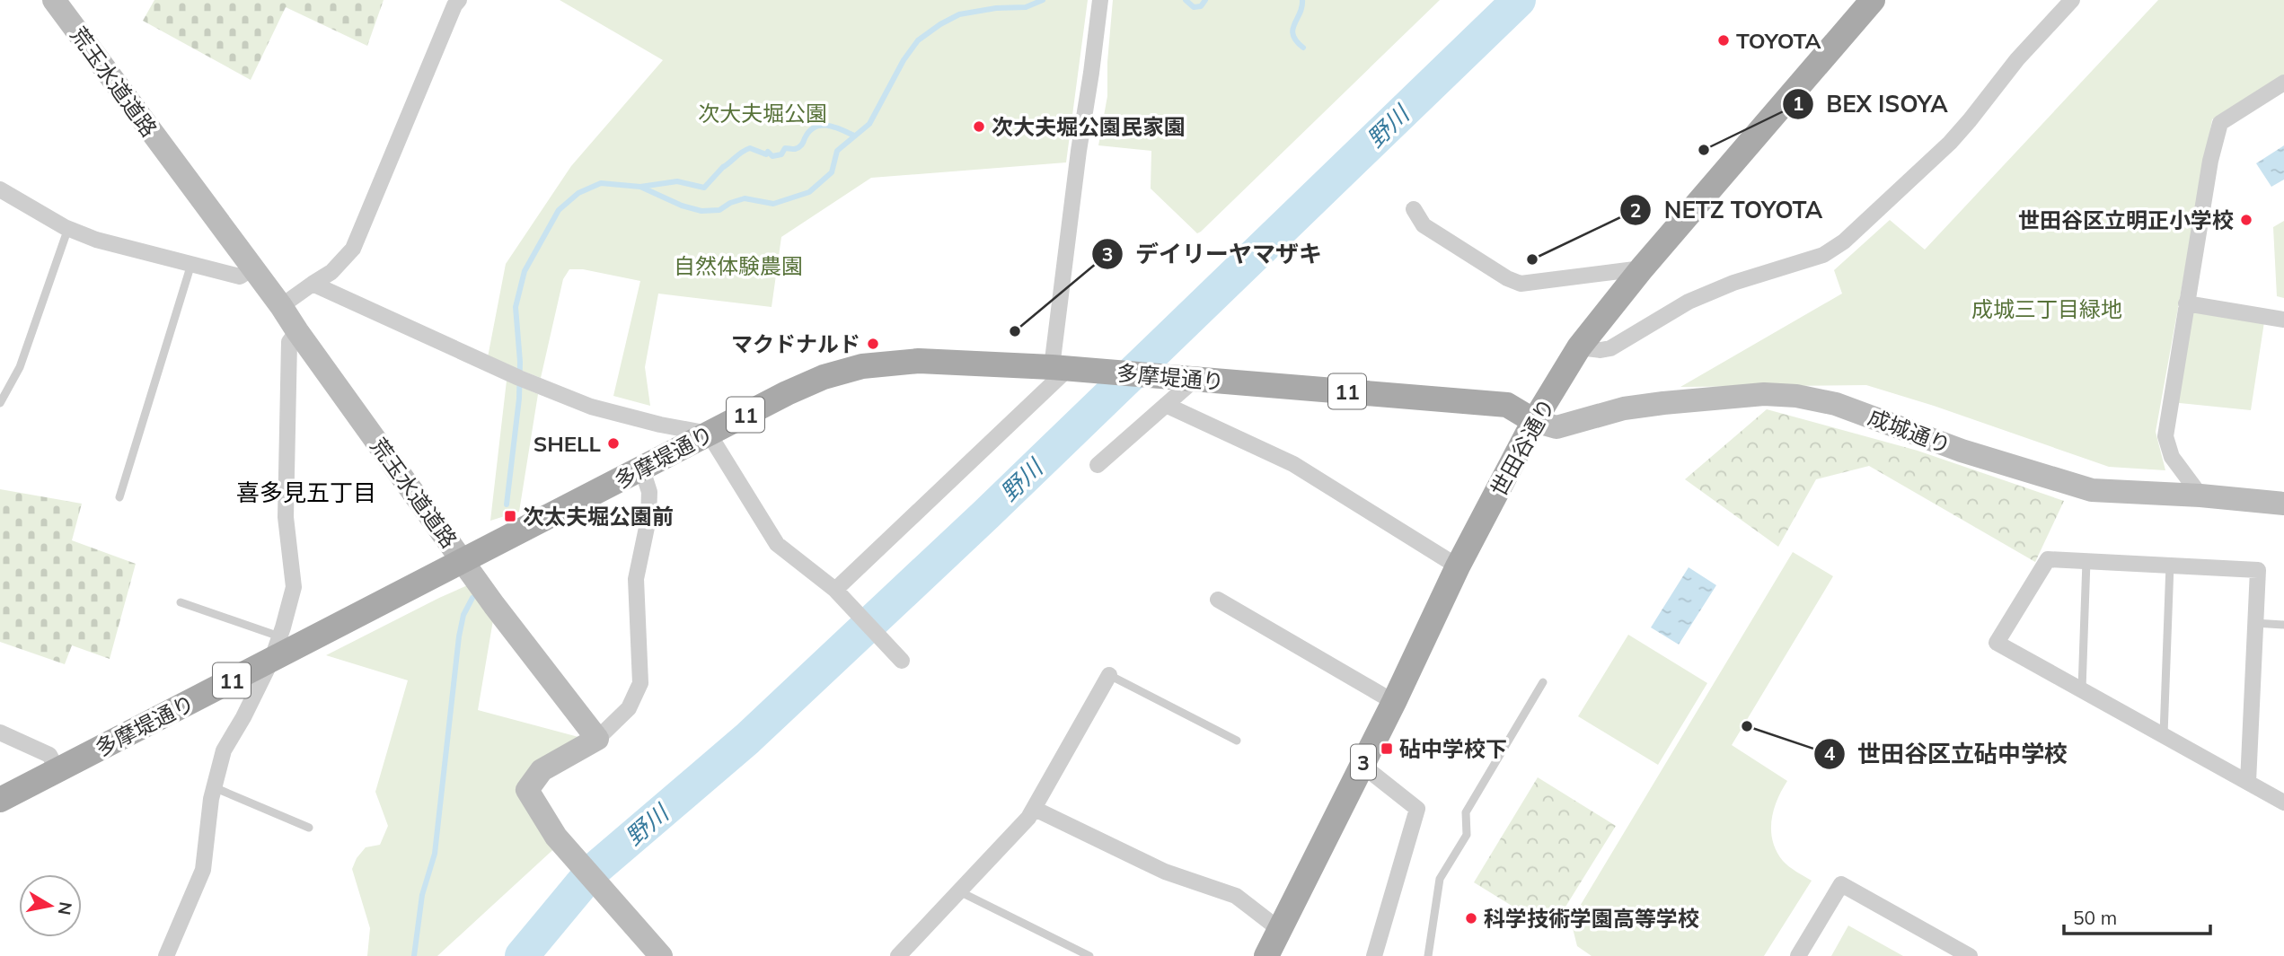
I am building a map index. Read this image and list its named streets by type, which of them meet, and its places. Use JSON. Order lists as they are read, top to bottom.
{
  "streets": {
    "main road": [
      "荒玉水道道路",
      "多摩堤通り",
      "11",
      "成城通り",
      "世田谷通り",
      "3"
    ]
  },
  "crossings": [
    ["荒玉水道道路", "多摩堤通り"],
    ["多摩堤通り", "成城通り"],
    ["多摩堤通り", "世田谷通り"],
    ["成城通り", "世田谷通り"]
  ],
  "districts": ["喜多見五丁目"],
  "water": ["野川"],
  "parks": ["次大夫堀公園", "自然体験農園", "成城三丁目緑地"],
  "places": {
    "other": [
      "TOYOTA",
      "次大夫堀公園民家園",
      "BEX ISOYA",
      "世田谷区立明正小学校",
      "NETZ TOYOTA",
      "デイリーヤマザキ",
      "マクドナルド",
      "SHELL",
      "世田谷区立砧中学校",
      "科学技術学園高等学校"
    ],
    "transit": ["次太夫堀公園前", "砧中学校下"]
  },
  "scale_bar": "50 m",
  "north": "right"
}
